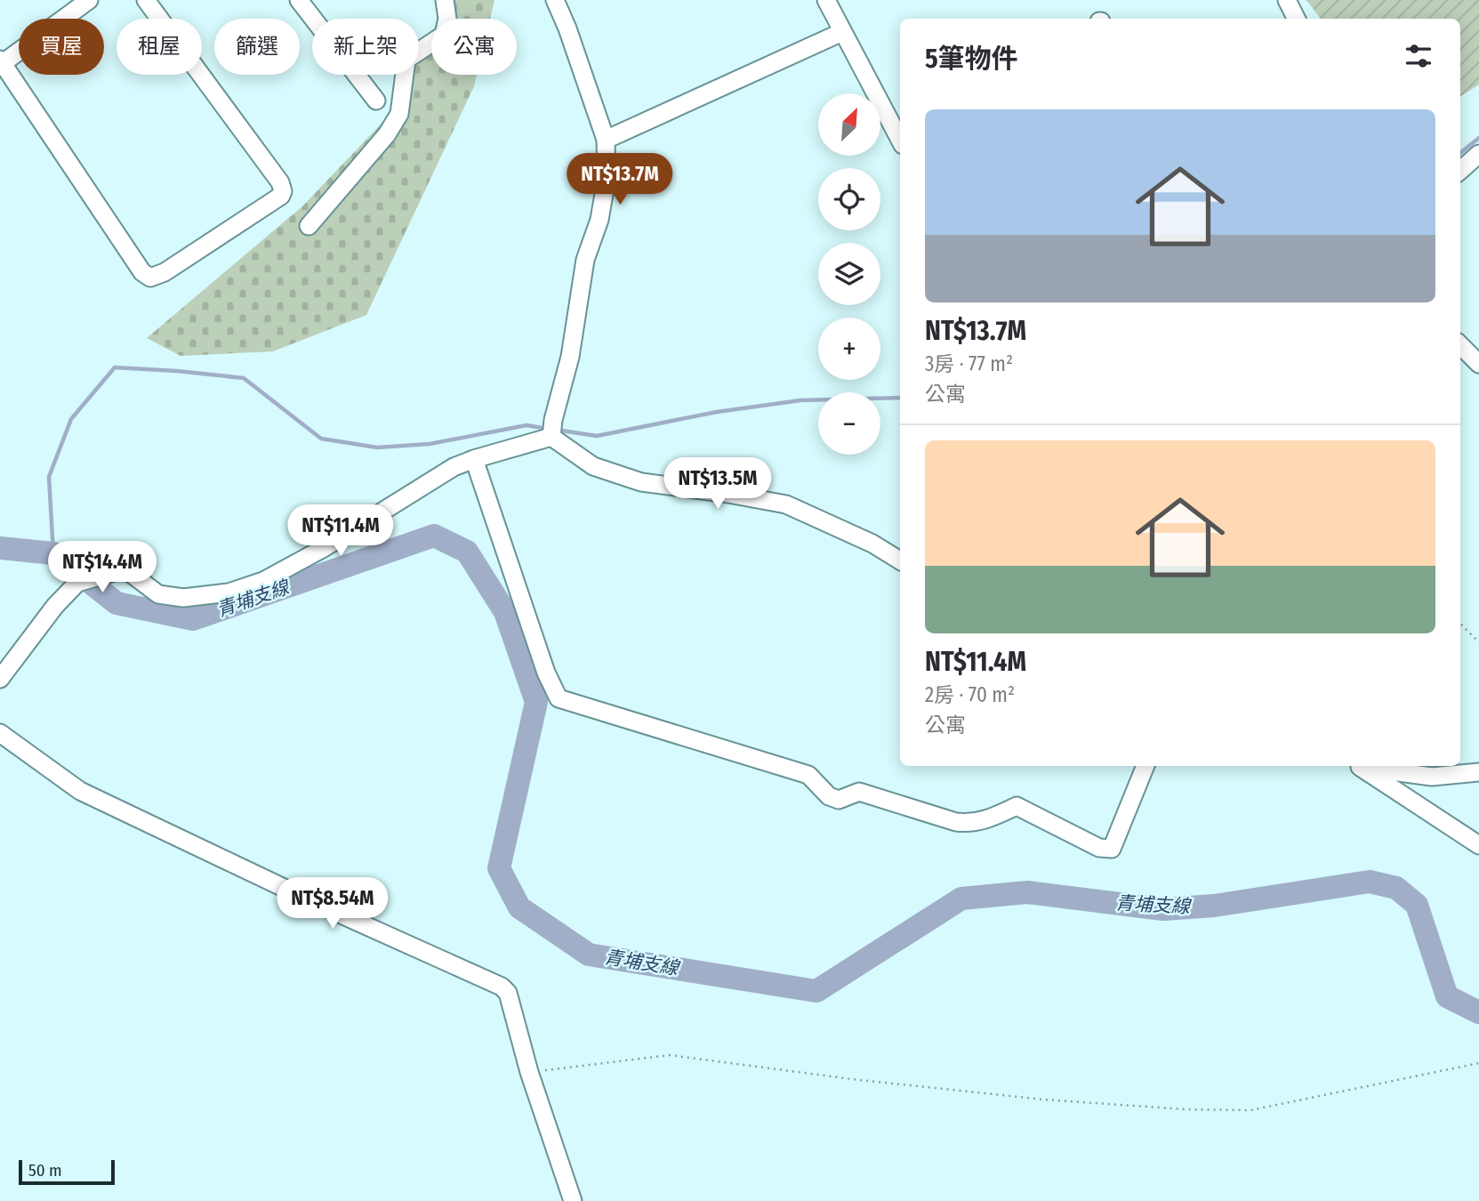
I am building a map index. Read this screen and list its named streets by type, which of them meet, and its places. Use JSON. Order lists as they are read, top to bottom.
{
  "water": ["青埔支線"],
  "scale_bar": "50 m",
  "north": "top right",
  "page": {
    "chip": [
      "買屋",
      "租屋",
      "篩選",
      "新上架",
      "公寓"
    ],
    "heading": "5筆物件",
    "map_buttons": ["+", "−"],
    "list": [
      {
        "name": "NT$13.7M",
        "note": "3房 · 77 m² · 公寓"
      },
      {
        "name": "NT$11.4M",
        "note": "2房 · 70 m² · 公寓"
      }
    ],
    "price": [
      "NT$13.7M",
      "NT$13.5M",
      "NT$11.4M",
      "NT$14.4M",
      "NT$8.54M"
    ],
    "scale": "50 m"
  }
}
